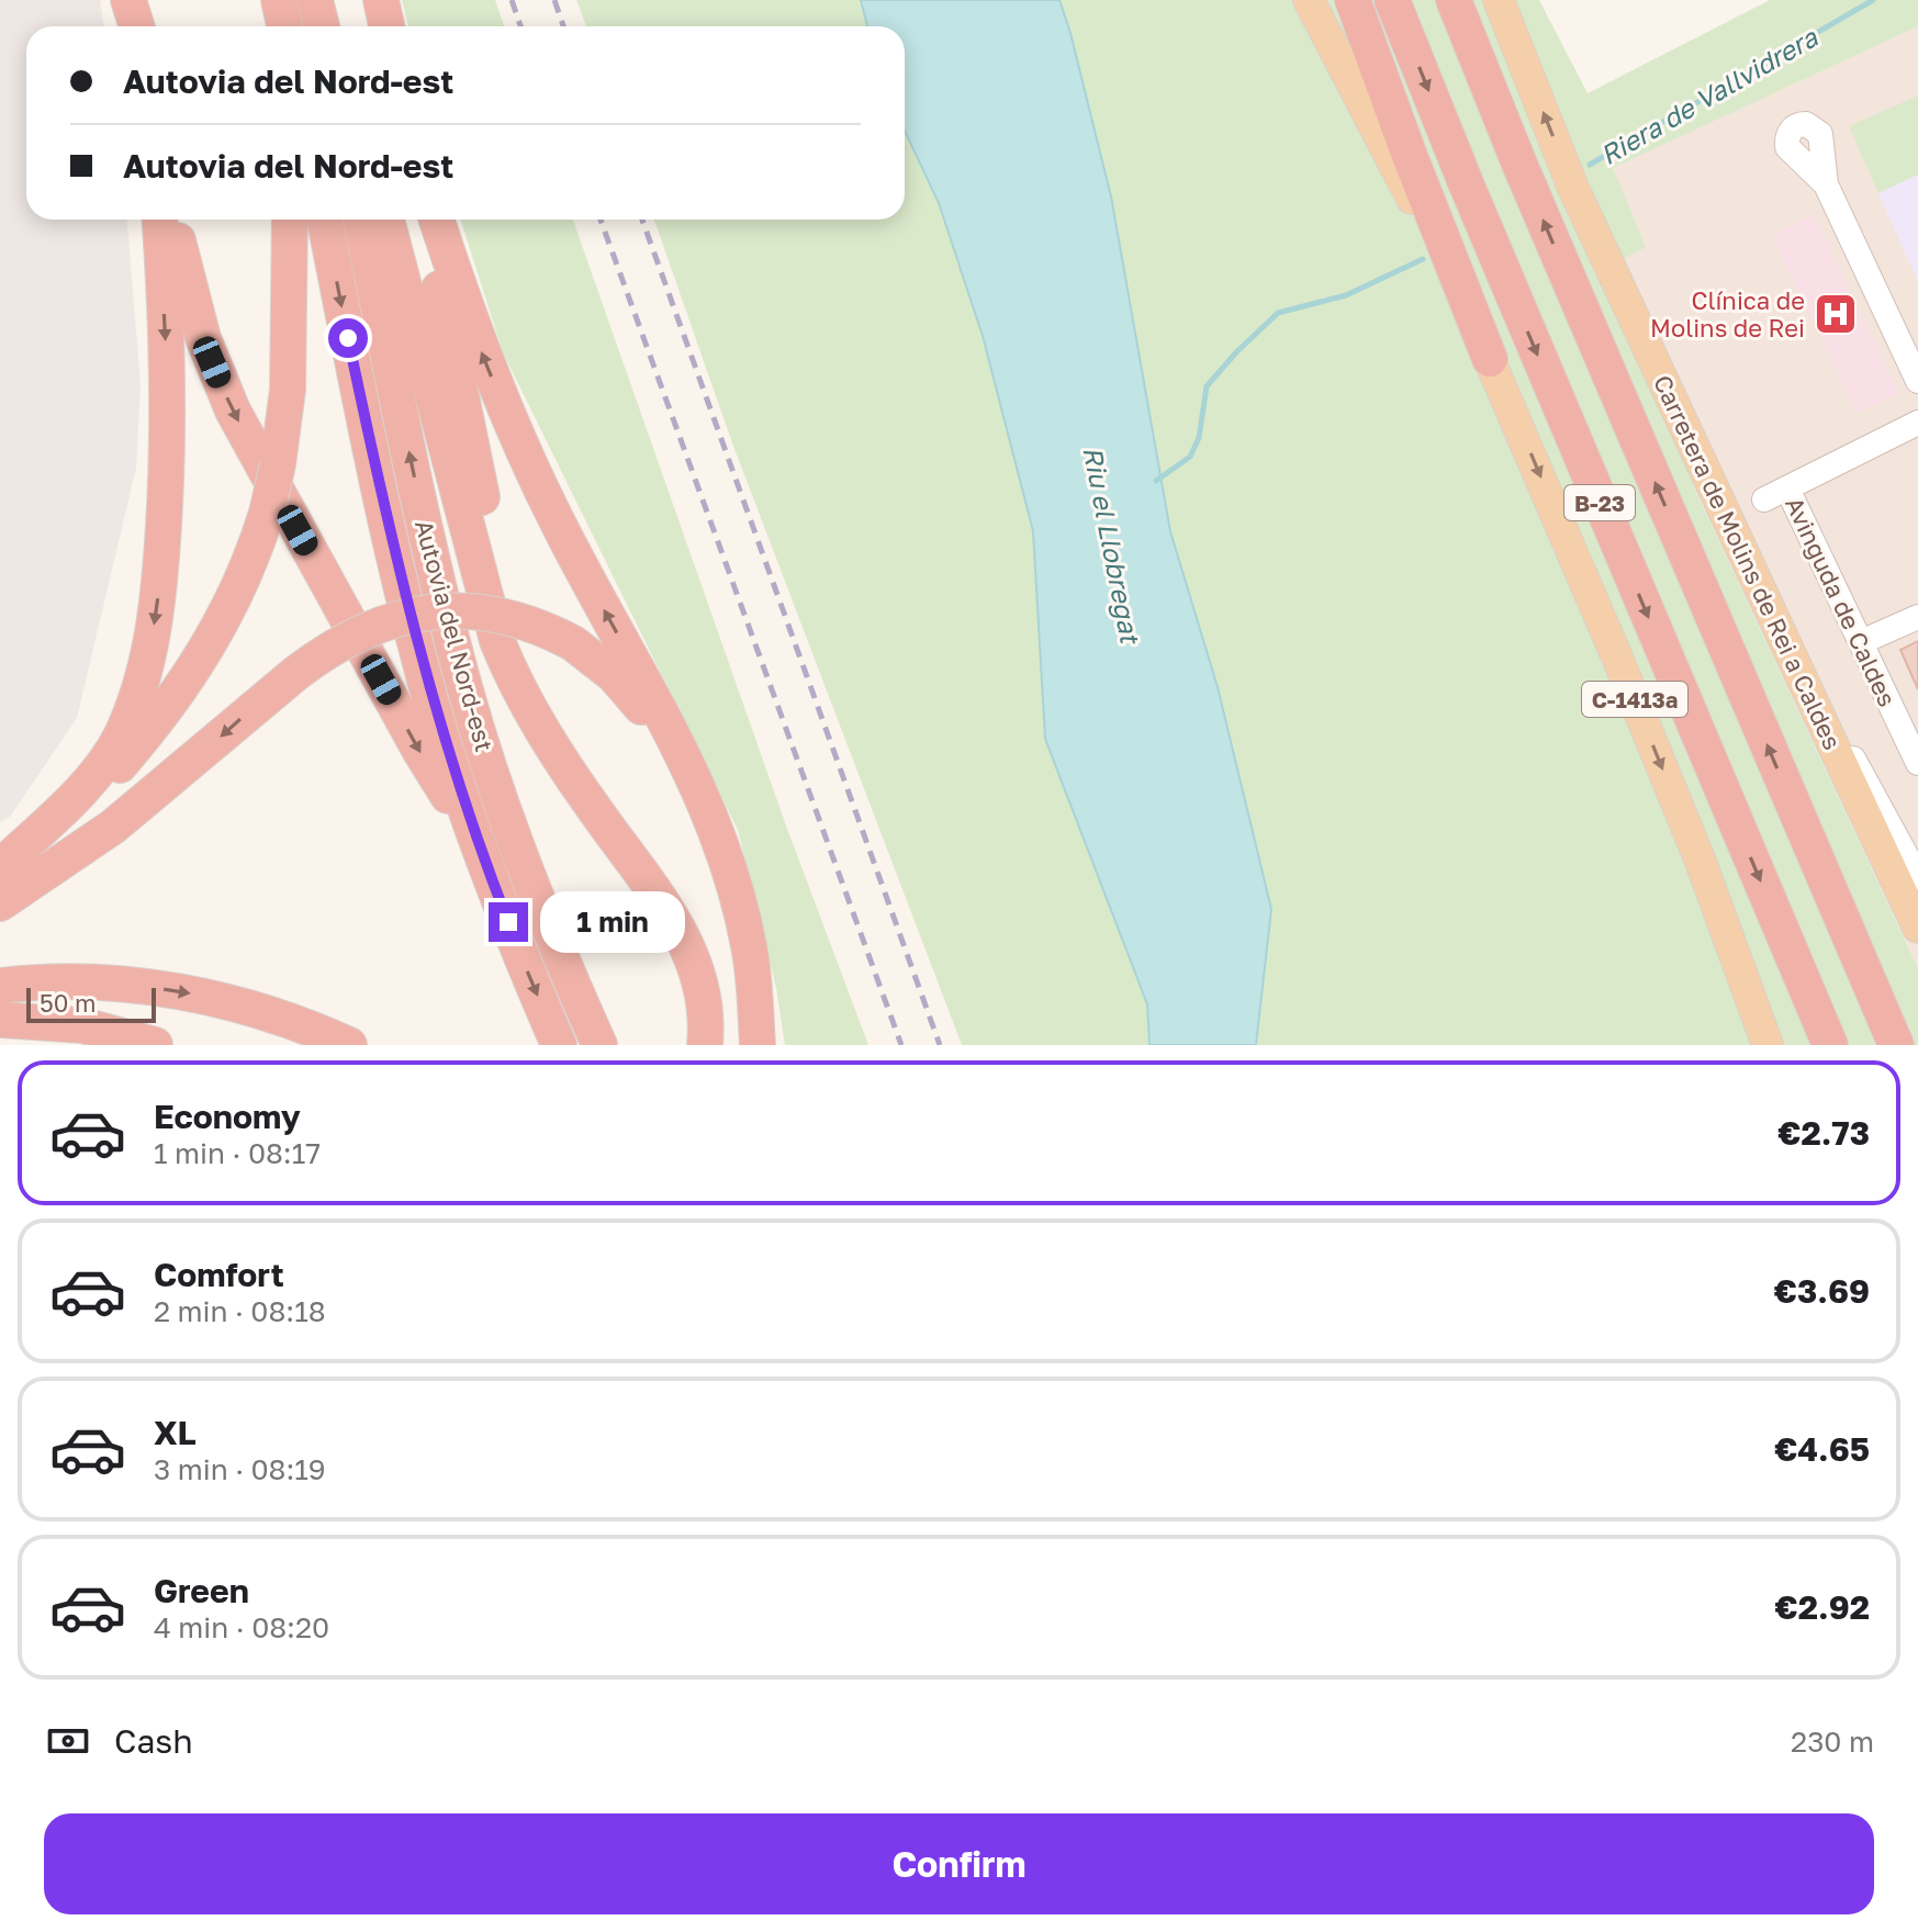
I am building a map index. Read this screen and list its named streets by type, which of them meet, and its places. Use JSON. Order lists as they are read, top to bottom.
{
  "streets": {
    "highway": ["B-23", "Autovia del Nord-est"],
    "main road": ["Carretera de Molins de Rei a Caldes", "C-1413a"],
    "street": ["Avinguda de Caldes"]
  },
  "water": ["Riera de Vallvidrera", "Riu el Llobregat"],
  "places": {
    "hospital": ["Clínica de Molins de Rei"]
  },
  "scale_bar": "50 m",
  "page": {
    "banner": ["Autovia del Nord-est", "Autovia del Nord-est"],
    "bubble": "1 min",
    "scale": "50 m",
    "list": [
      {
        "name": "Economy",
        "note": "1 min · 08:17",
        "value": "€2.73"
      },
      {
        "name": "Comfort",
        "note": "2 min · 08:18",
        "value": "€3.69"
      },
      {
        "name": "XL",
        "note": "3 min · 08:19",
        "value": "€4.65"
      },
      {
        "name": "Green",
        "note": "4 min · 08:20",
        "value": "€2.92"
      }
    ],
    "pay": ["Cash", "230 m"],
    "buttons": "Confirm"
  }
}
